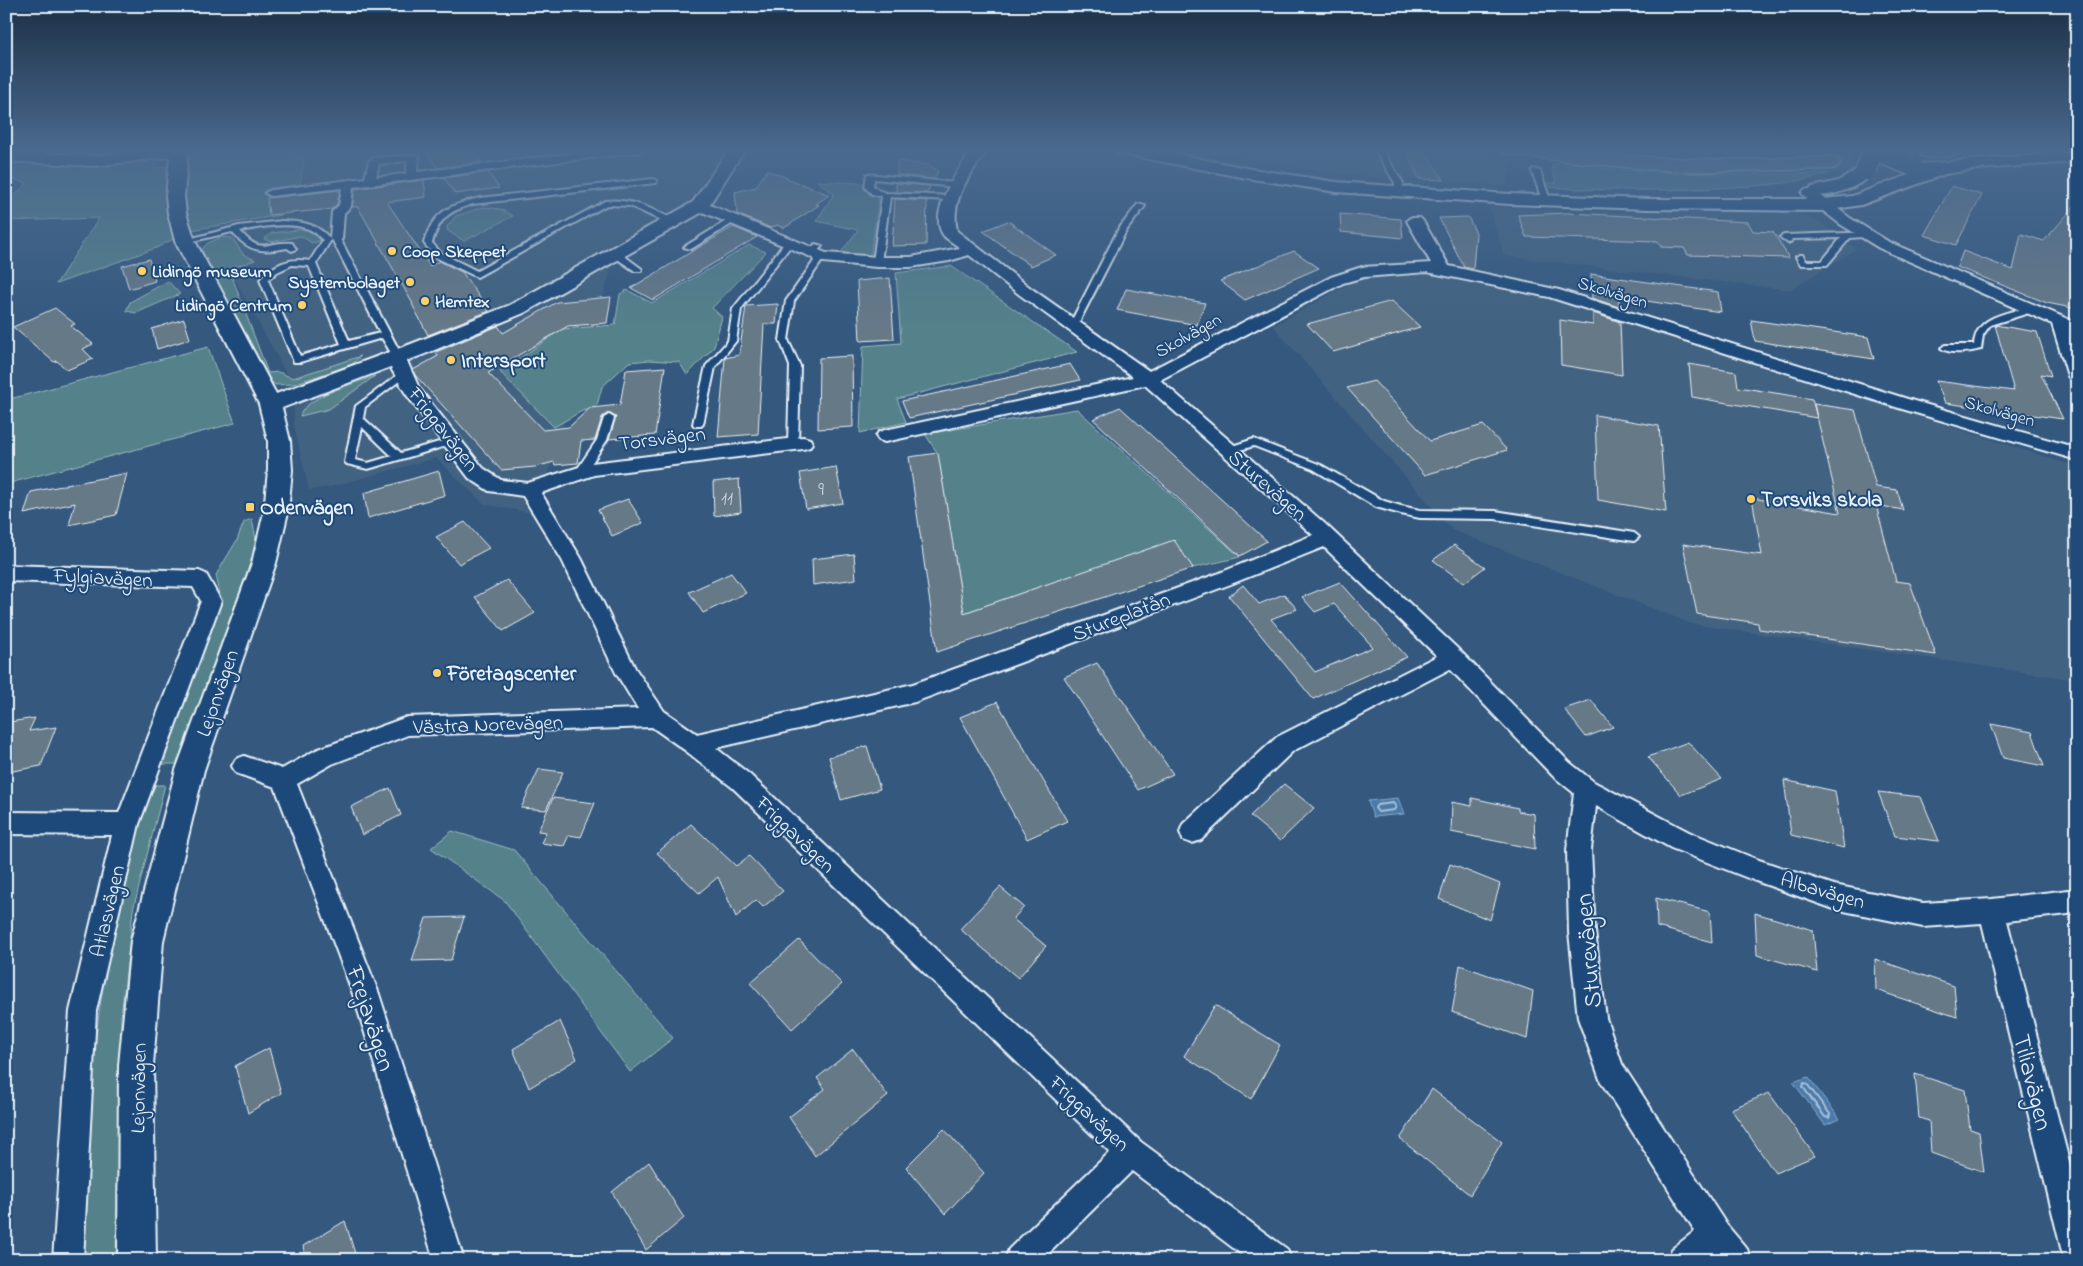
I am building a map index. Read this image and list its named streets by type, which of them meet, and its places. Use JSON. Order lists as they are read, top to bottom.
{
  "streets": {
    "street": [
      "Skolvägen",
      "Friggavägen",
      "Torsvägen",
      "Sturevägen",
      "Fylgiavägen",
      "Stureplatån",
      "Lejonvägen",
      "Västra Norevägen",
      "Albavägen",
      "Atlasvägen",
      "Frejavägen",
      "Tiliavägen"
    ]
  },
  "crossings": [
    ["Skolvägen", "Sturevägen"],
    ["Friggavägen", "Torsvägen"],
    ["Friggavägen", "Stureplatån"],
    ["Friggavägen", "Västra Norevägen"],
    ["Sturevägen", "Stureplatån"],
    ["Sturevägen", "Albavägen"],
    ["Fylgiavägen", "Atlasvägen"],
    ["Västra Norevägen", "Frejavägen"],
    ["Albavägen", "Tiliavägen"]
  ],
  "places": {
    "other": [
      "Coop Skeppet",
      "Lidingö museum",
      "Systembolaget",
      "Hemtex",
      "Lidingö Centrum",
      "Intersport",
      "Torsviks skola",
      "Företagscenter"
    ],
    "transit": ["Odenvägen"]
  },
  "house_numbers": ["9", "11"]
}
